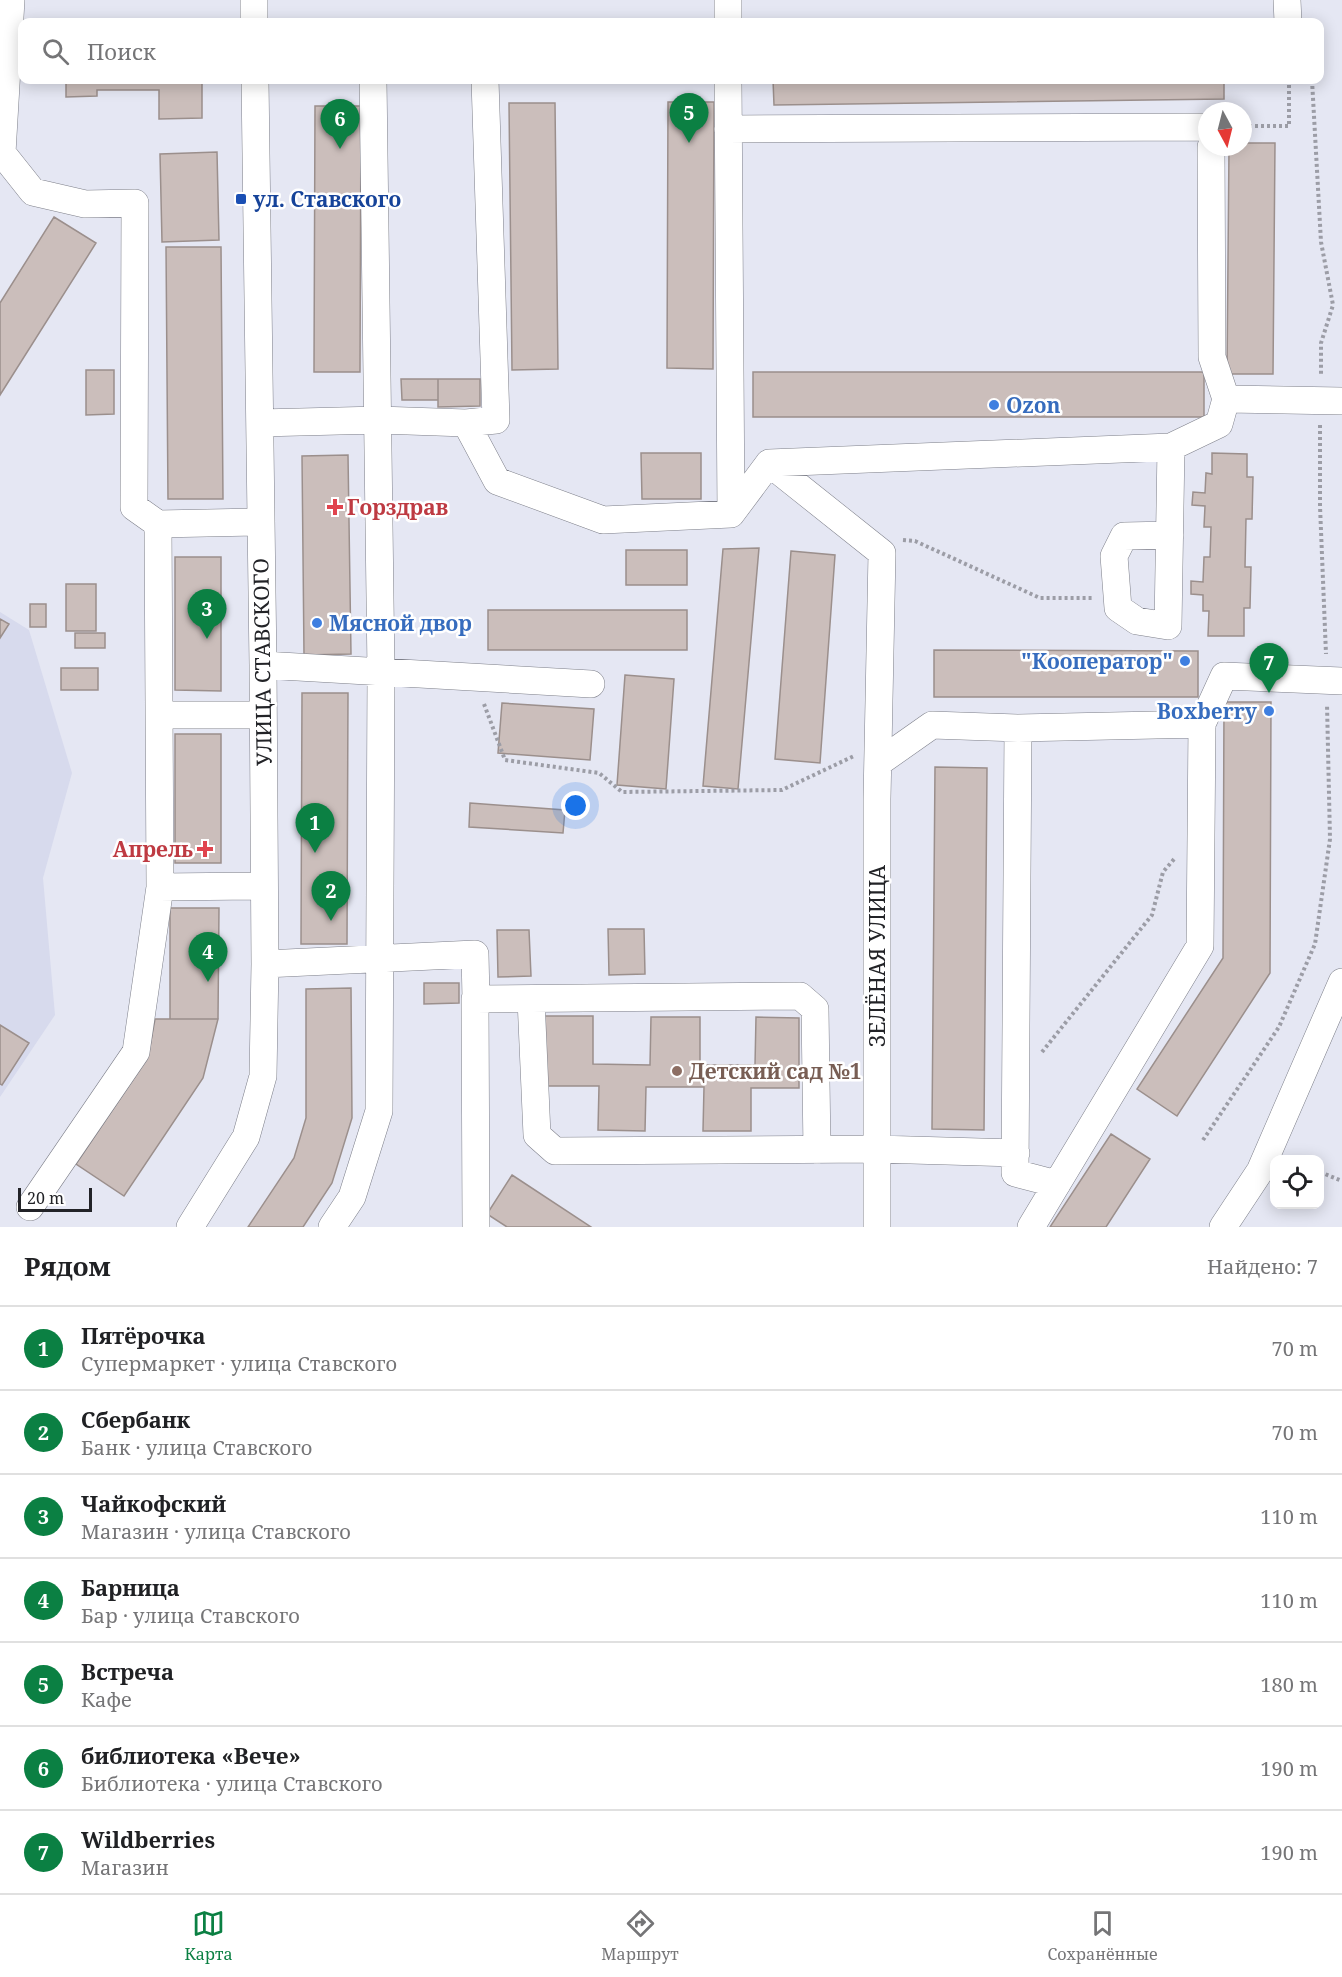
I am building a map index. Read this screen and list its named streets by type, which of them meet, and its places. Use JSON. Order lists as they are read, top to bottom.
{
  "streets": {
    "street": ["УЛИЦА СТАВСКОГО", "ЗЕЛЁНАЯ УЛИЦА"]
  },
  "places": {
    "transit": ["ул. Ставского"],
    "other": [
      "Ozon",
      "Мясной двор",
      "\"Кооператор\"",
      "Boxberry",
      "Детский сад №1"
    ],
    "health": ["Горздрав", "Апрель"]
  },
  "scale_bar": "20 m",
  "north": "bottom",
  "page": {
    "search": "Поиск",
    "pins": [
      "5",
      "6",
      "3",
      "7",
      "1",
      "2",
      "4"
    ],
    "scale": "20 m",
    "heading": ["Рядом", "Найдено: 7"],
    "list": [
      {
        "mark": "1",
        "name": "Пятёрочка",
        "note": "Супермаркет · улица Ставского",
        "value": "70 m"
      },
      {
        "mark": "2",
        "name": "Сбербанк",
        "note": "Банк · улица Ставского",
        "value": "70 m"
      },
      {
        "mark": "3",
        "name": "Чайкофский",
        "note": "Магазин · улица Ставского",
        "value": "110 m"
      },
      {
        "mark": "4",
        "name": "Барница",
        "note": "Бар · улица Ставского",
        "value": "110 m"
      },
      {
        "mark": "5",
        "name": "Встреча",
        "note": "Кафе",
        "value": "180 m"
      },
      {
        "mark": "6",
        "name": "библиотека «Вече»",
        "note": "Библиотека · улица Ставского",
        "value": "190 m"
      },
      {
        "mark": "7",
        "name": "Wildberries",
        "note": "Магазин",
        "value": "190 m"
      }
    ],
    "nav": ["Карта", "Маршрут", "Сохранённые"]
  }
}
